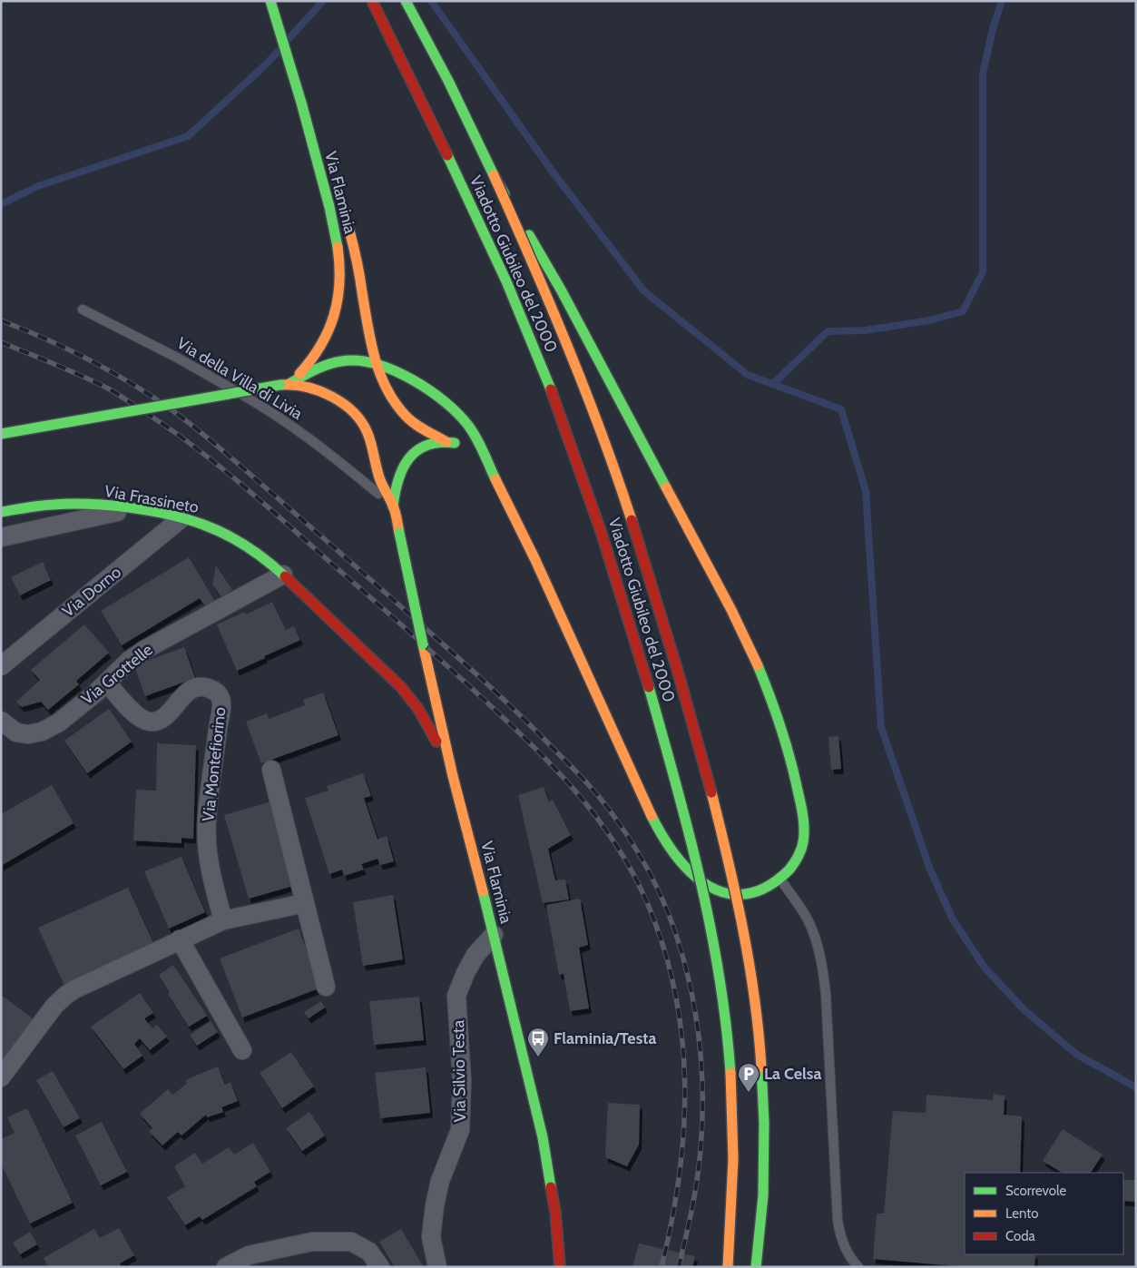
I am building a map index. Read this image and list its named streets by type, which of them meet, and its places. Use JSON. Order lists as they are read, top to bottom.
{
  "streets": {
    "main road": ["Via Flaminia", "Viadotto Giubileo del 2000", "Via Frassineto"],
    "street": [
      "Via Dorno",
      "Via Grottelle",
      "Via Montefiorino",
      "Via Silvio Testa"
    ],
    "lane": ["Via della Villa di Livia"]
  },
  "crossings": [
    ["Via Flaminia", "Via della Villa di Livia"],
    ["Via Flaminia", "Via Frassineto"],
    ["Via Flaminia", "Via Silvio Testa"],
    ["Via Frassineto", "Via Dorno"],
    ["Via Frassineto", "Via Grottelle"],
    ["Via Grottelle", "Via Montefiorino"]
  ],
  "places": {
    "bus stop": ["Flaminia/Testa"],
    "parking": ["La Celsa"]
  },
  "legend": ["Scorrevole", "Lento", "Coda"]
}
